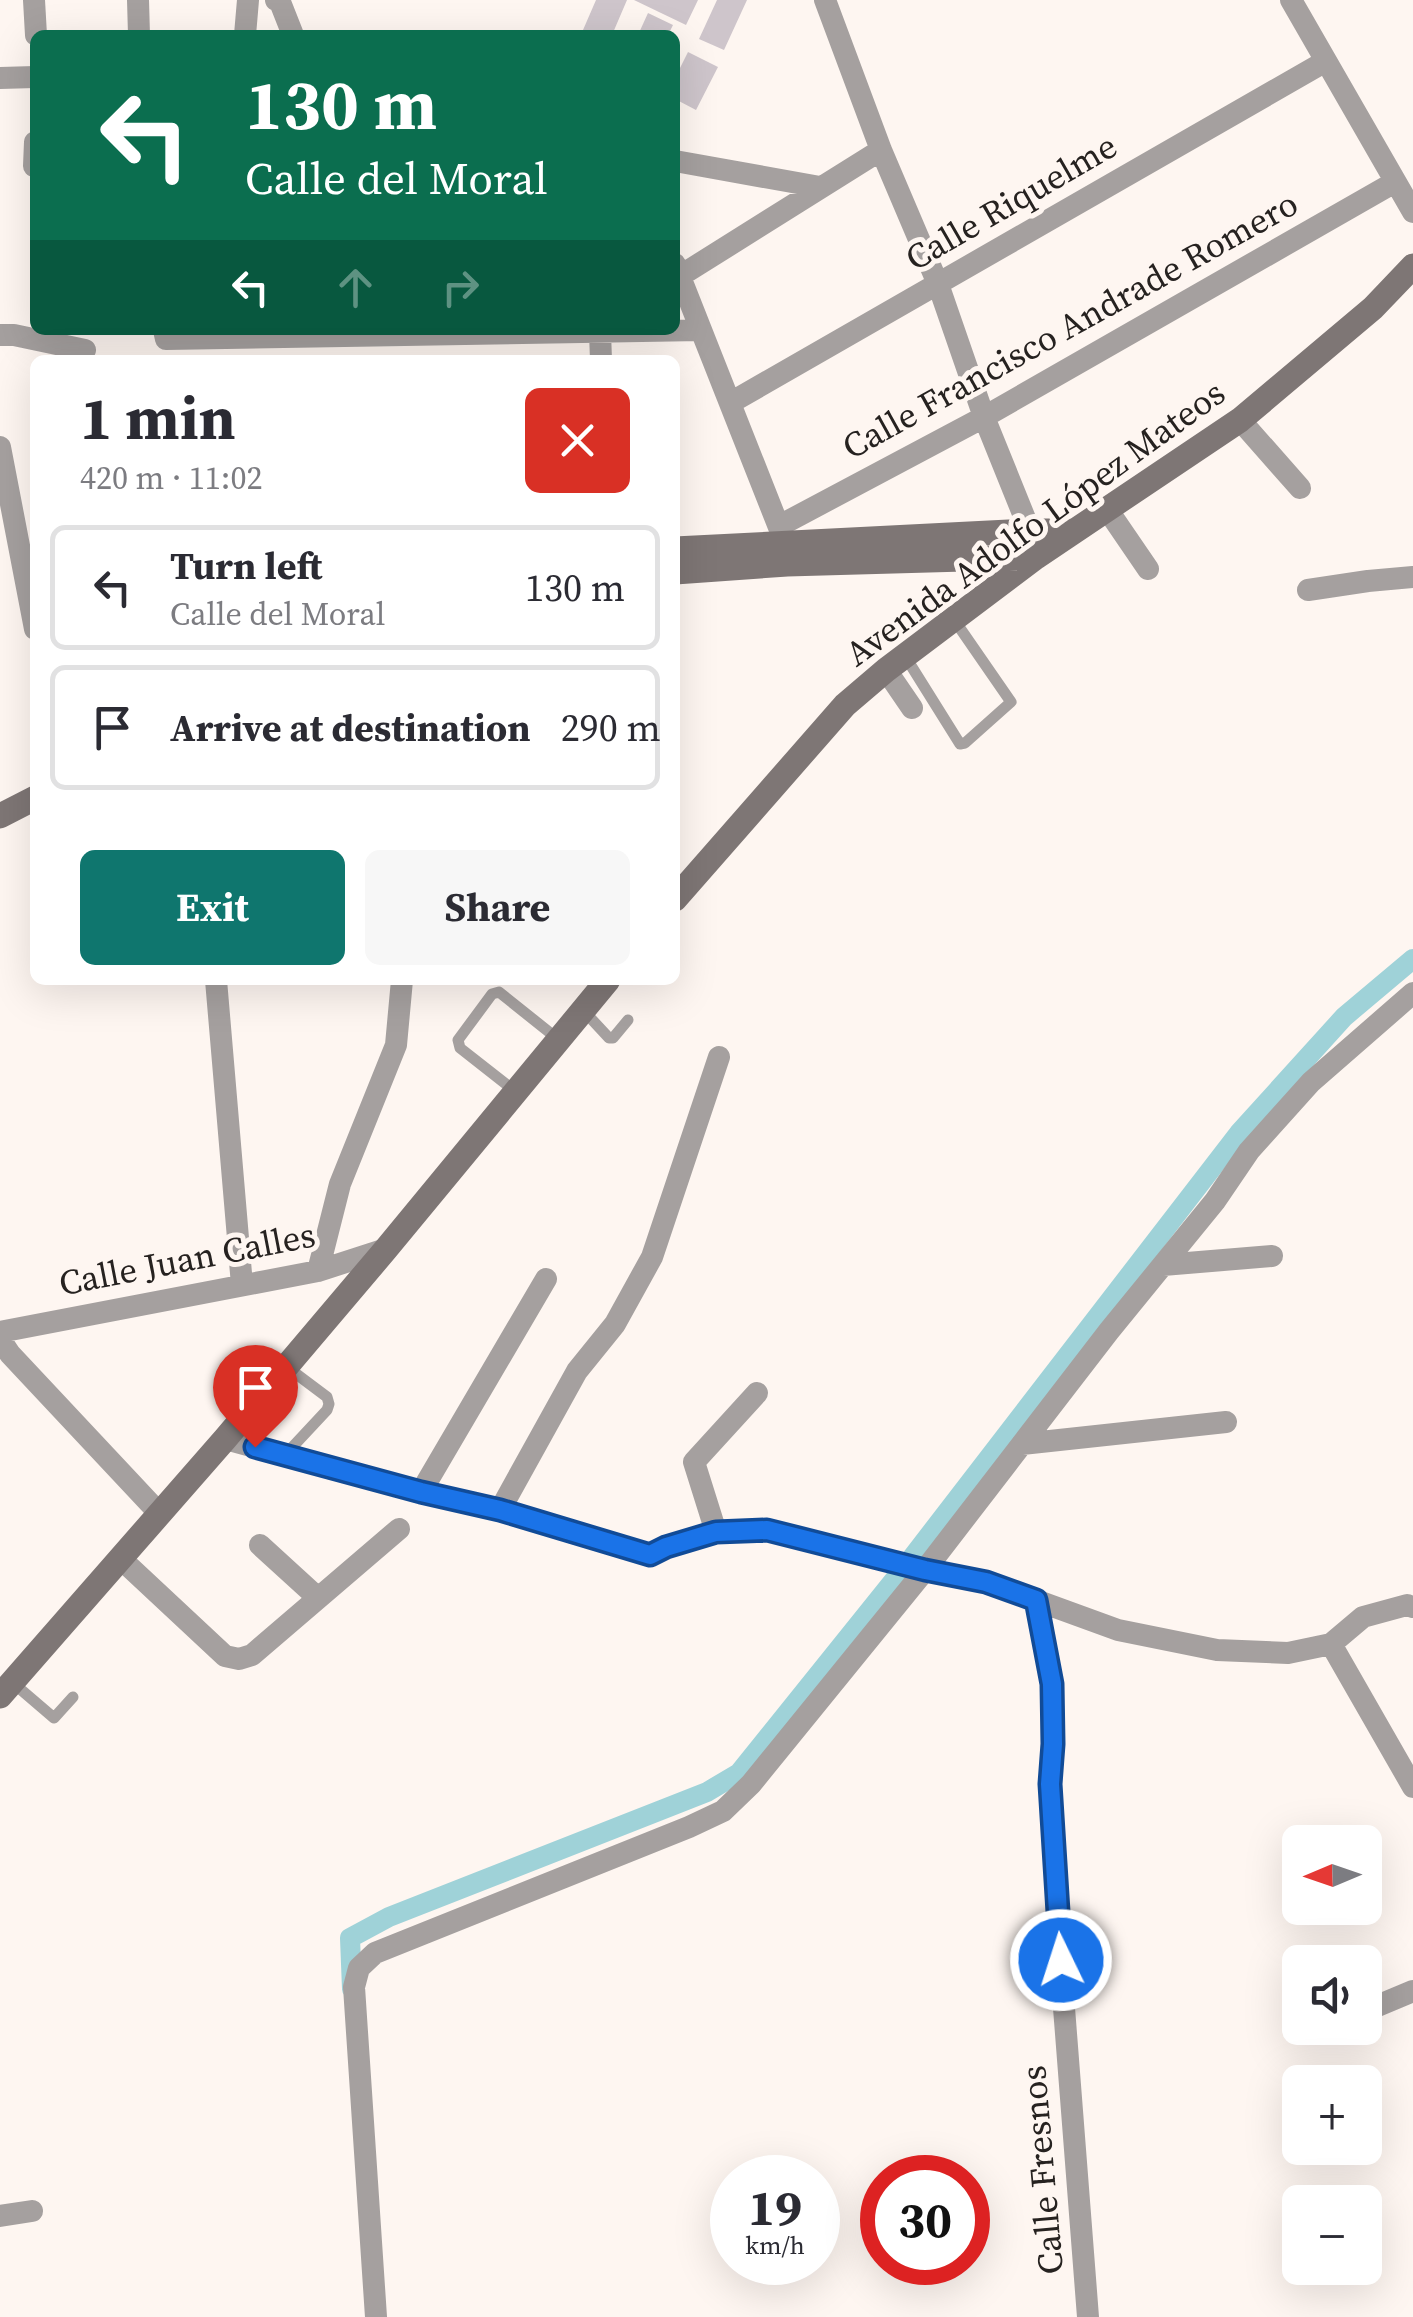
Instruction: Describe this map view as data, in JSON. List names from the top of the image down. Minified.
{"streets":{"main road":["Avenida Adolfo López Mateos"],"street":["Calle Riquelme","Calle Francisco Andrade Romero","Calle Juan Calles","Calle Fresnos"]},"north":"left","page":{"turn":["130 m","Calle del Moral"],"heading":["1 min","420 m · 11:02"],"list":[{"name":"Turn left","note":"Calle del Moral","value":"130 m"},{"name":"Arrive at destination","value":"290 m"}],"buttons":["Exit","Share"],"map_buttons":["+","−"],"speed":"19 km/h","limit":"30"}}
